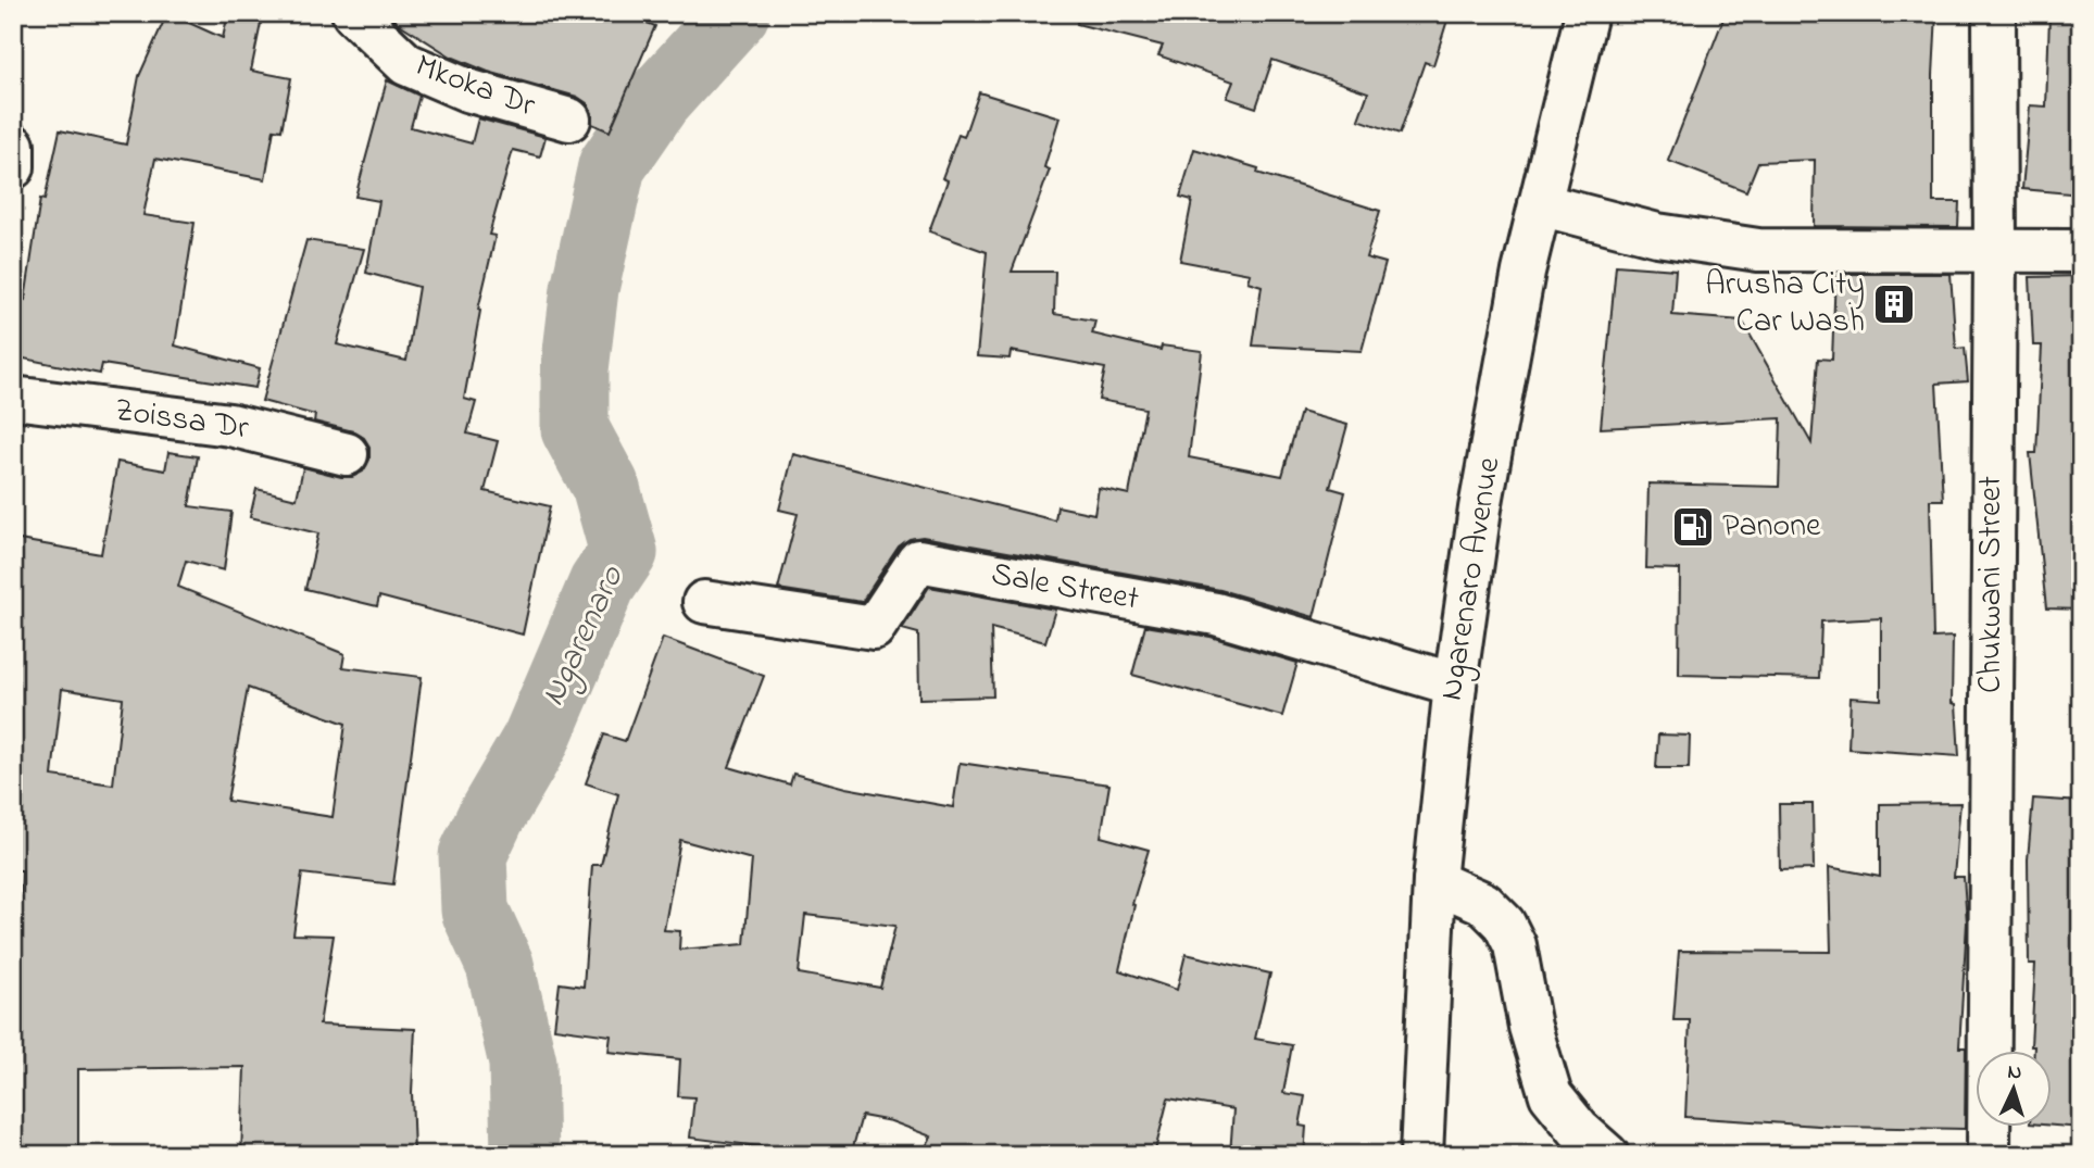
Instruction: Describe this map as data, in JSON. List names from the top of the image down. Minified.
{"streets":{"main road":["Mkoka Dr","Zoissa Dr","Ngarenaro Avenue","Chukwani Street","Sale Street"]},"crossings":[["Ngarenaro Avenue","Sale Street"]],"water":["Ngarenaro"],"places":{"building":["Arusha City Car Wash"],"fuel station":["Panone"]},"north":"top"}
